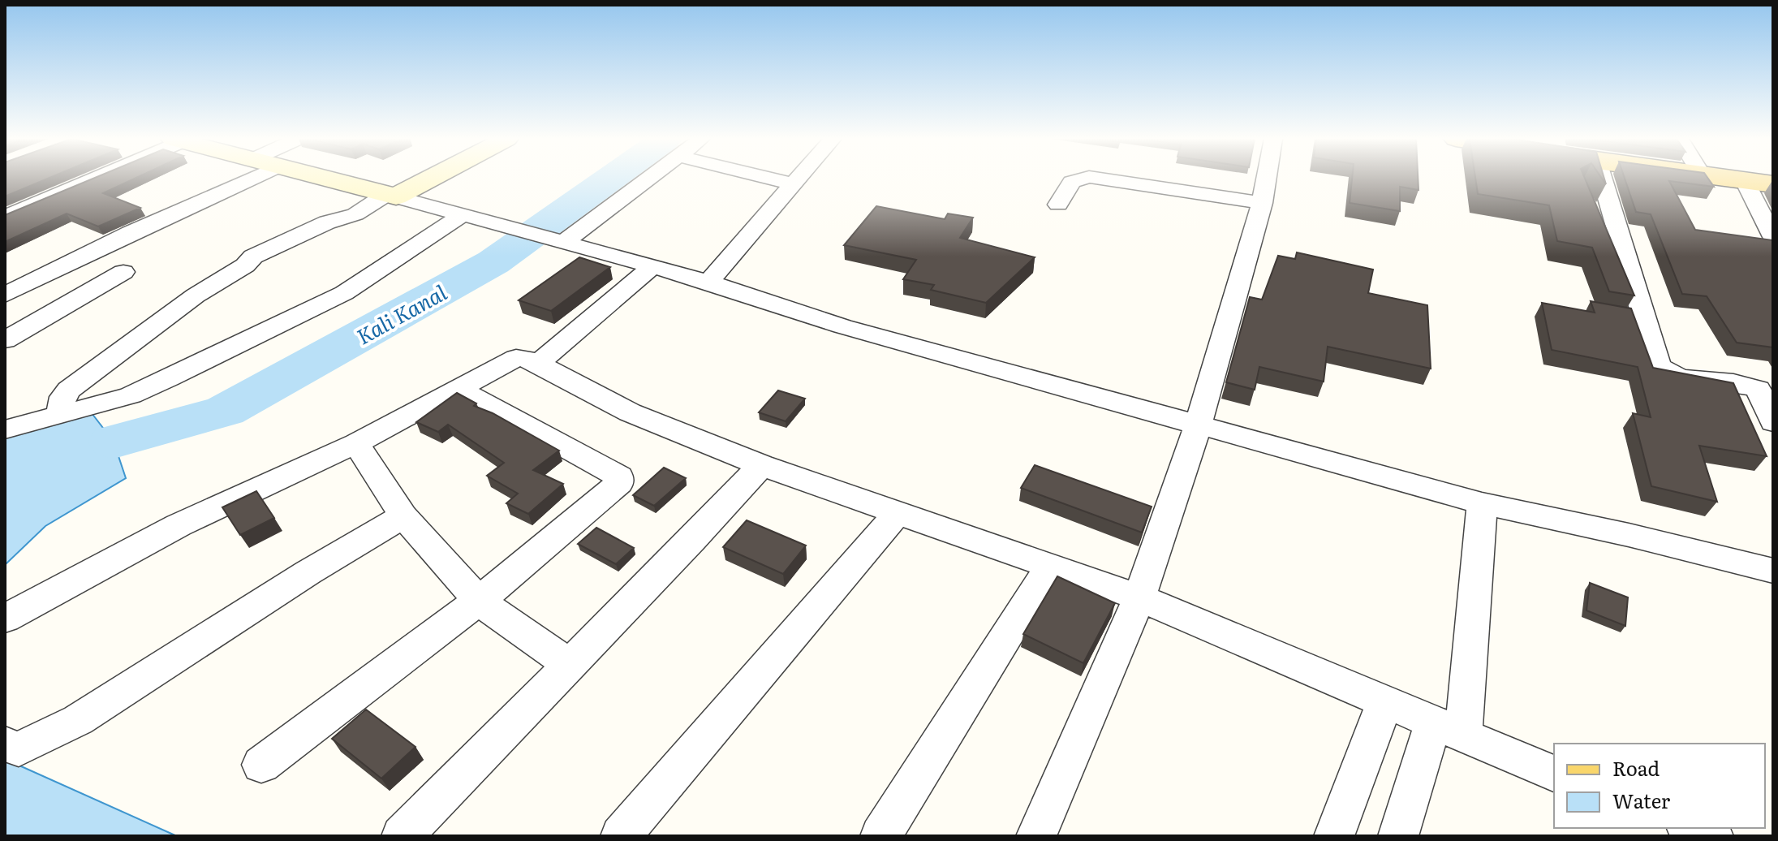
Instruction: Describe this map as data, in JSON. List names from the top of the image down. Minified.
{"water":["Kali Kanal"],"legend":["Road","Water"]}
